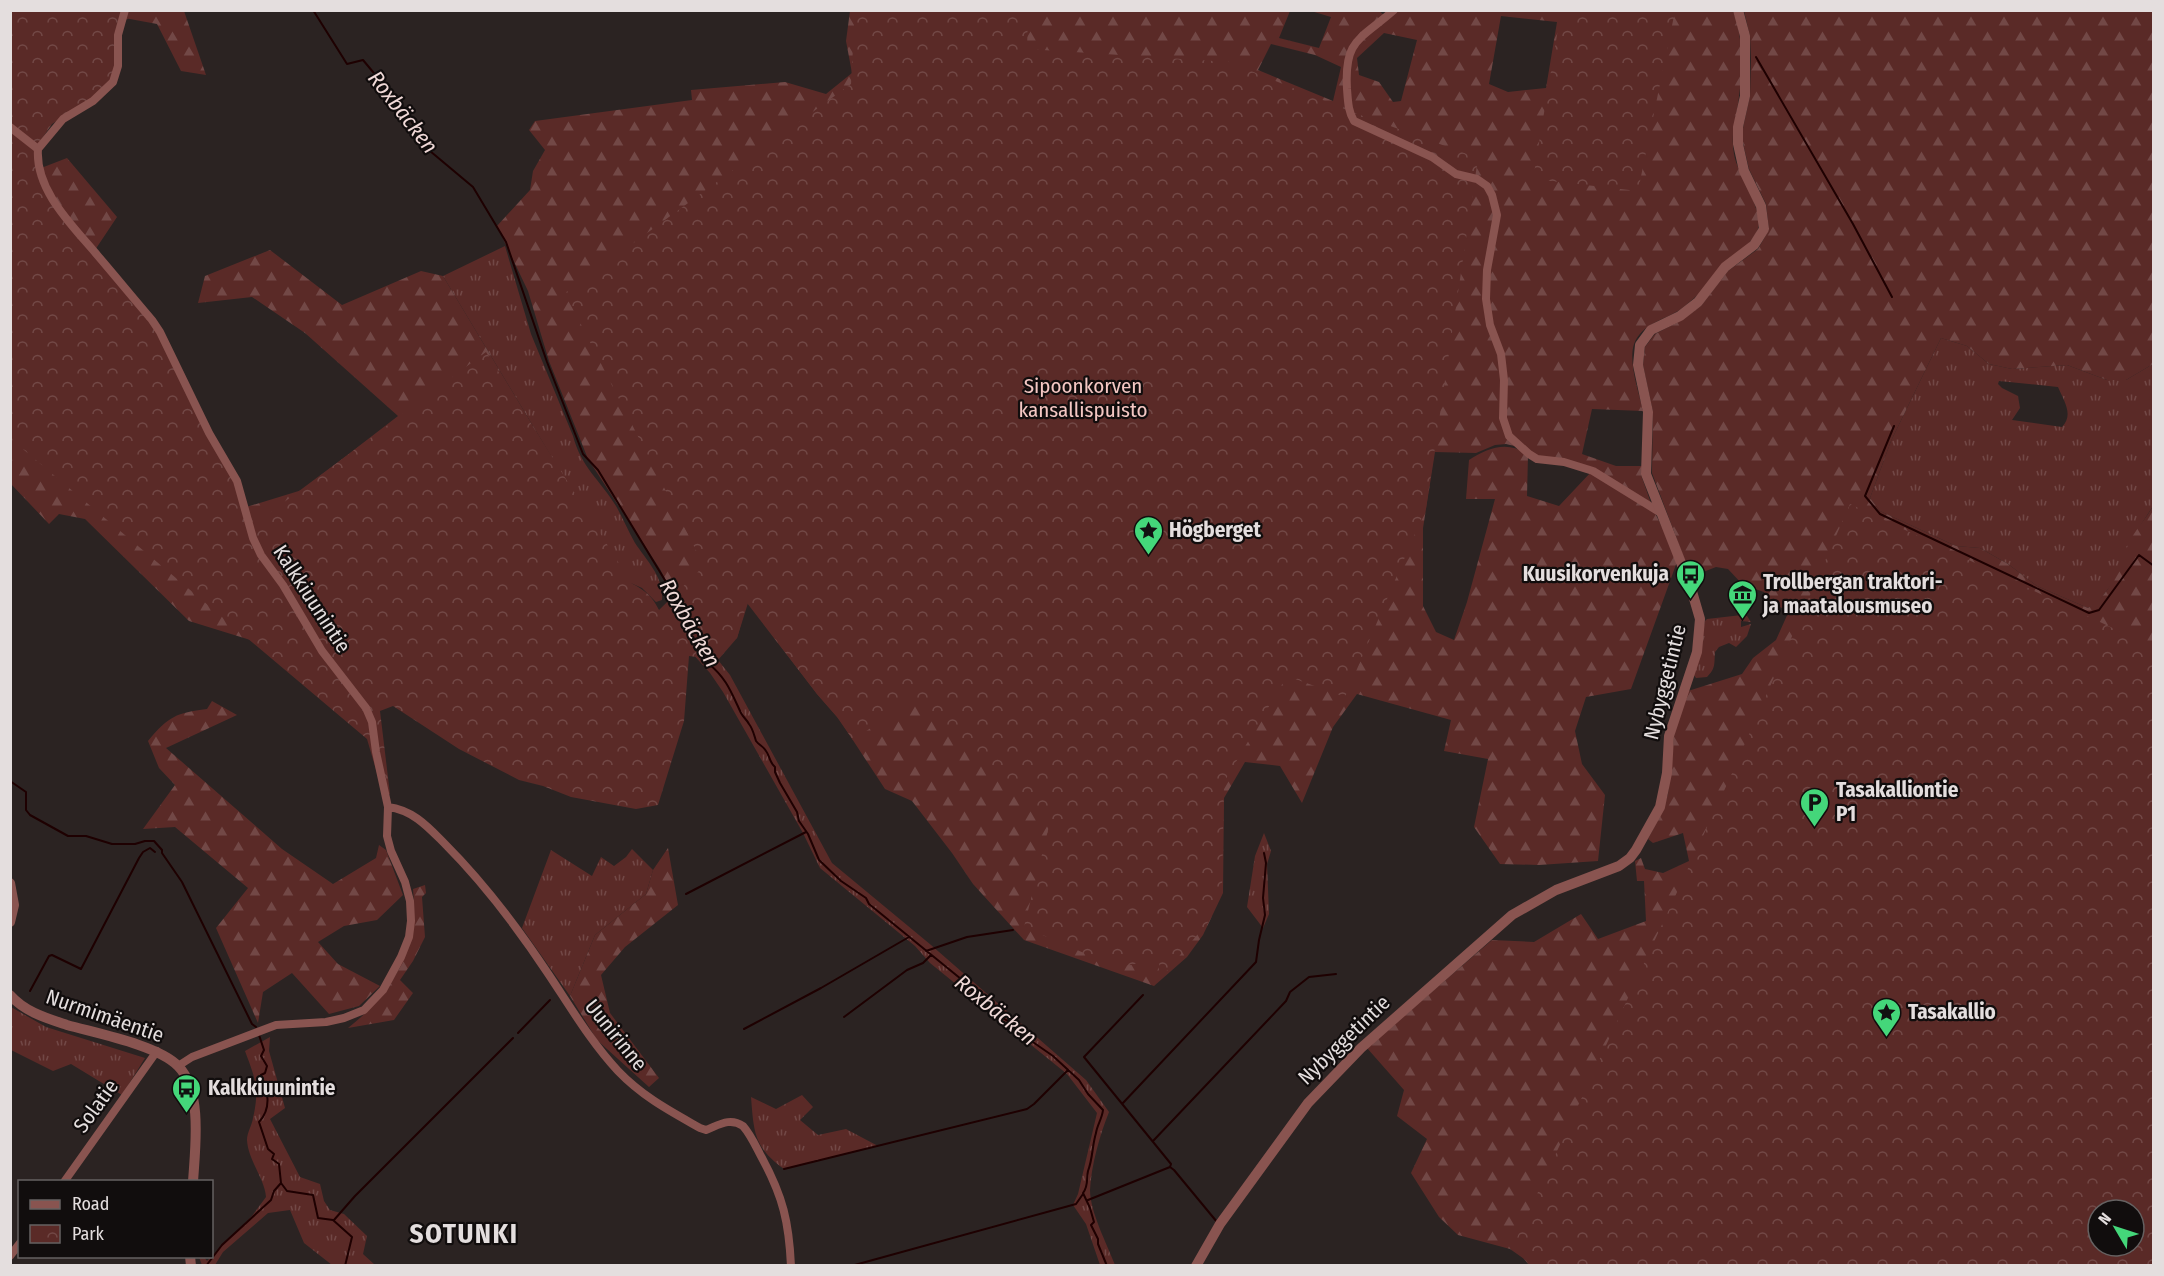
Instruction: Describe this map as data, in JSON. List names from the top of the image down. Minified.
{"streets":{"street":["Kalkkiuunintie","Nybyggetintie","Nurmimäentie","Uunirinne","Solatie"]},"crossings":[["Kalkkiuunintie","Nurmimäentie"],["Kalkkiuunintie","Uunirinne"],["Nurmimäentie","Solatie"]],"districts":["SOTUNKI"],"water":["Roxbäcken"],"parks":["Sipoonkorven kansallispuisto"],"places":{"place":["Högberget","Tasakallio"],"bus stop":["Kuusikorvenkuja","Kalkkiuunintie"],"museum":["Trollbergan traktori- ja maatalousmuseo"],"parking":["Tasakalliontie P1"]},"legend":["Road","Park"],"north":"top left"}
